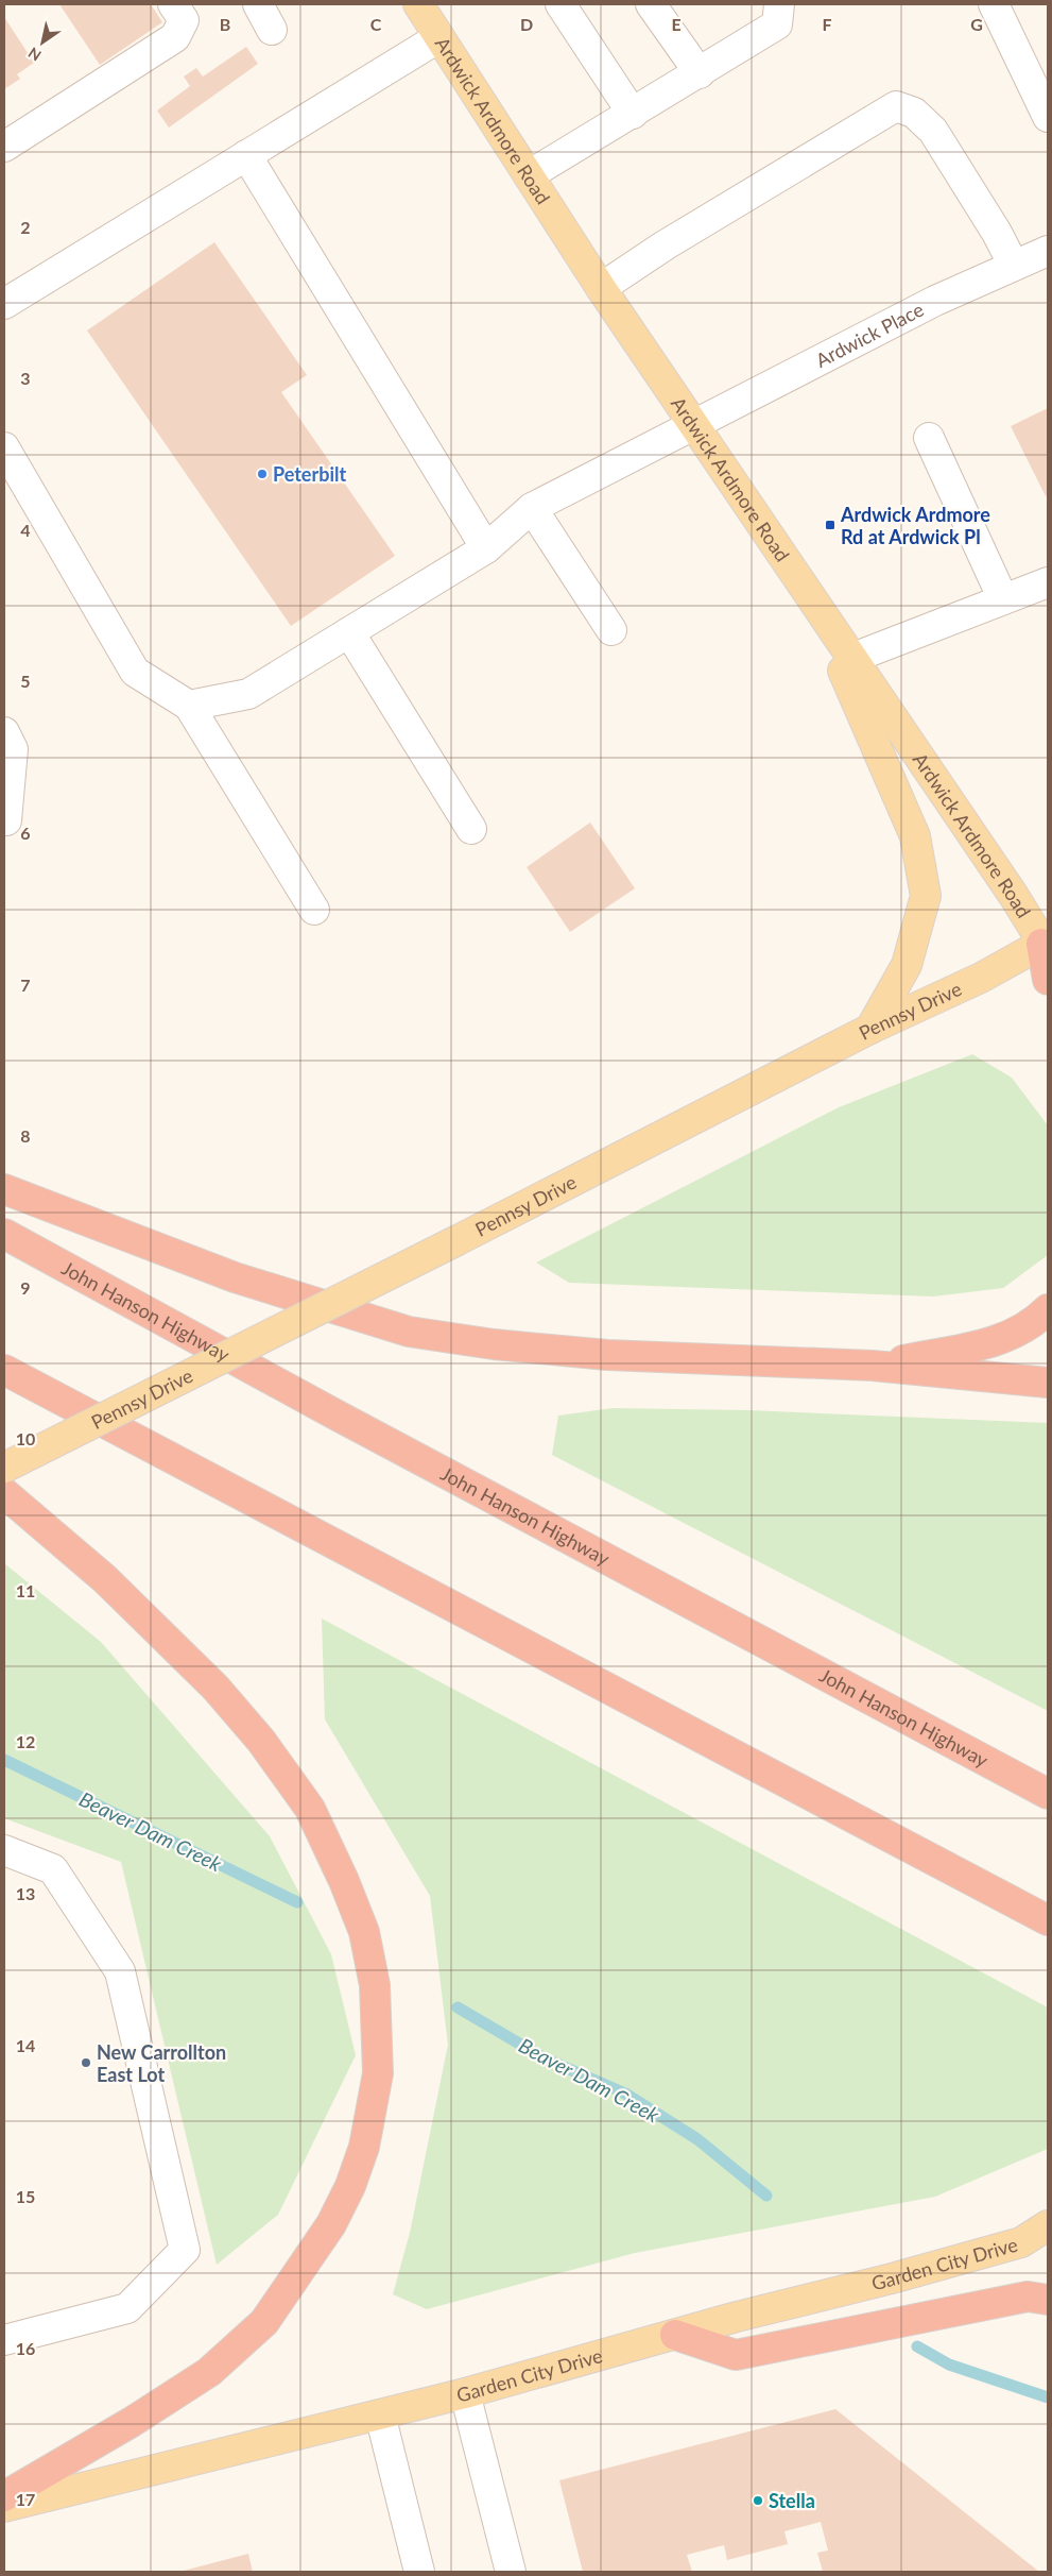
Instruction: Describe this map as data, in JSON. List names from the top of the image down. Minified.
{"streets":{"highway":["John Hanson Highway"],"main road":["Ardwick Ardmore Road","Pennsy Drive","Garden City Drive"],"street":["Ardwick Place"]},"crossings":[["Ardwick Ardmore Road","Ardwick Place"],["Ardwick Ardmore Road","Pennsy Drive"]],"water":["Beaver Dam Creek"],"places":{"other":["Peterbilt","New Carrollton East Lot","Stella"],"transit":["Ardwick Ardmore Rd at Ardwick Pl"]},"north":"bottom left","grid":{"columns":["B","C","D","E","F","G"],"rows":["2","3","4","5","6","7","8","9","10","11","12","13","14","15","16","17"]}}
